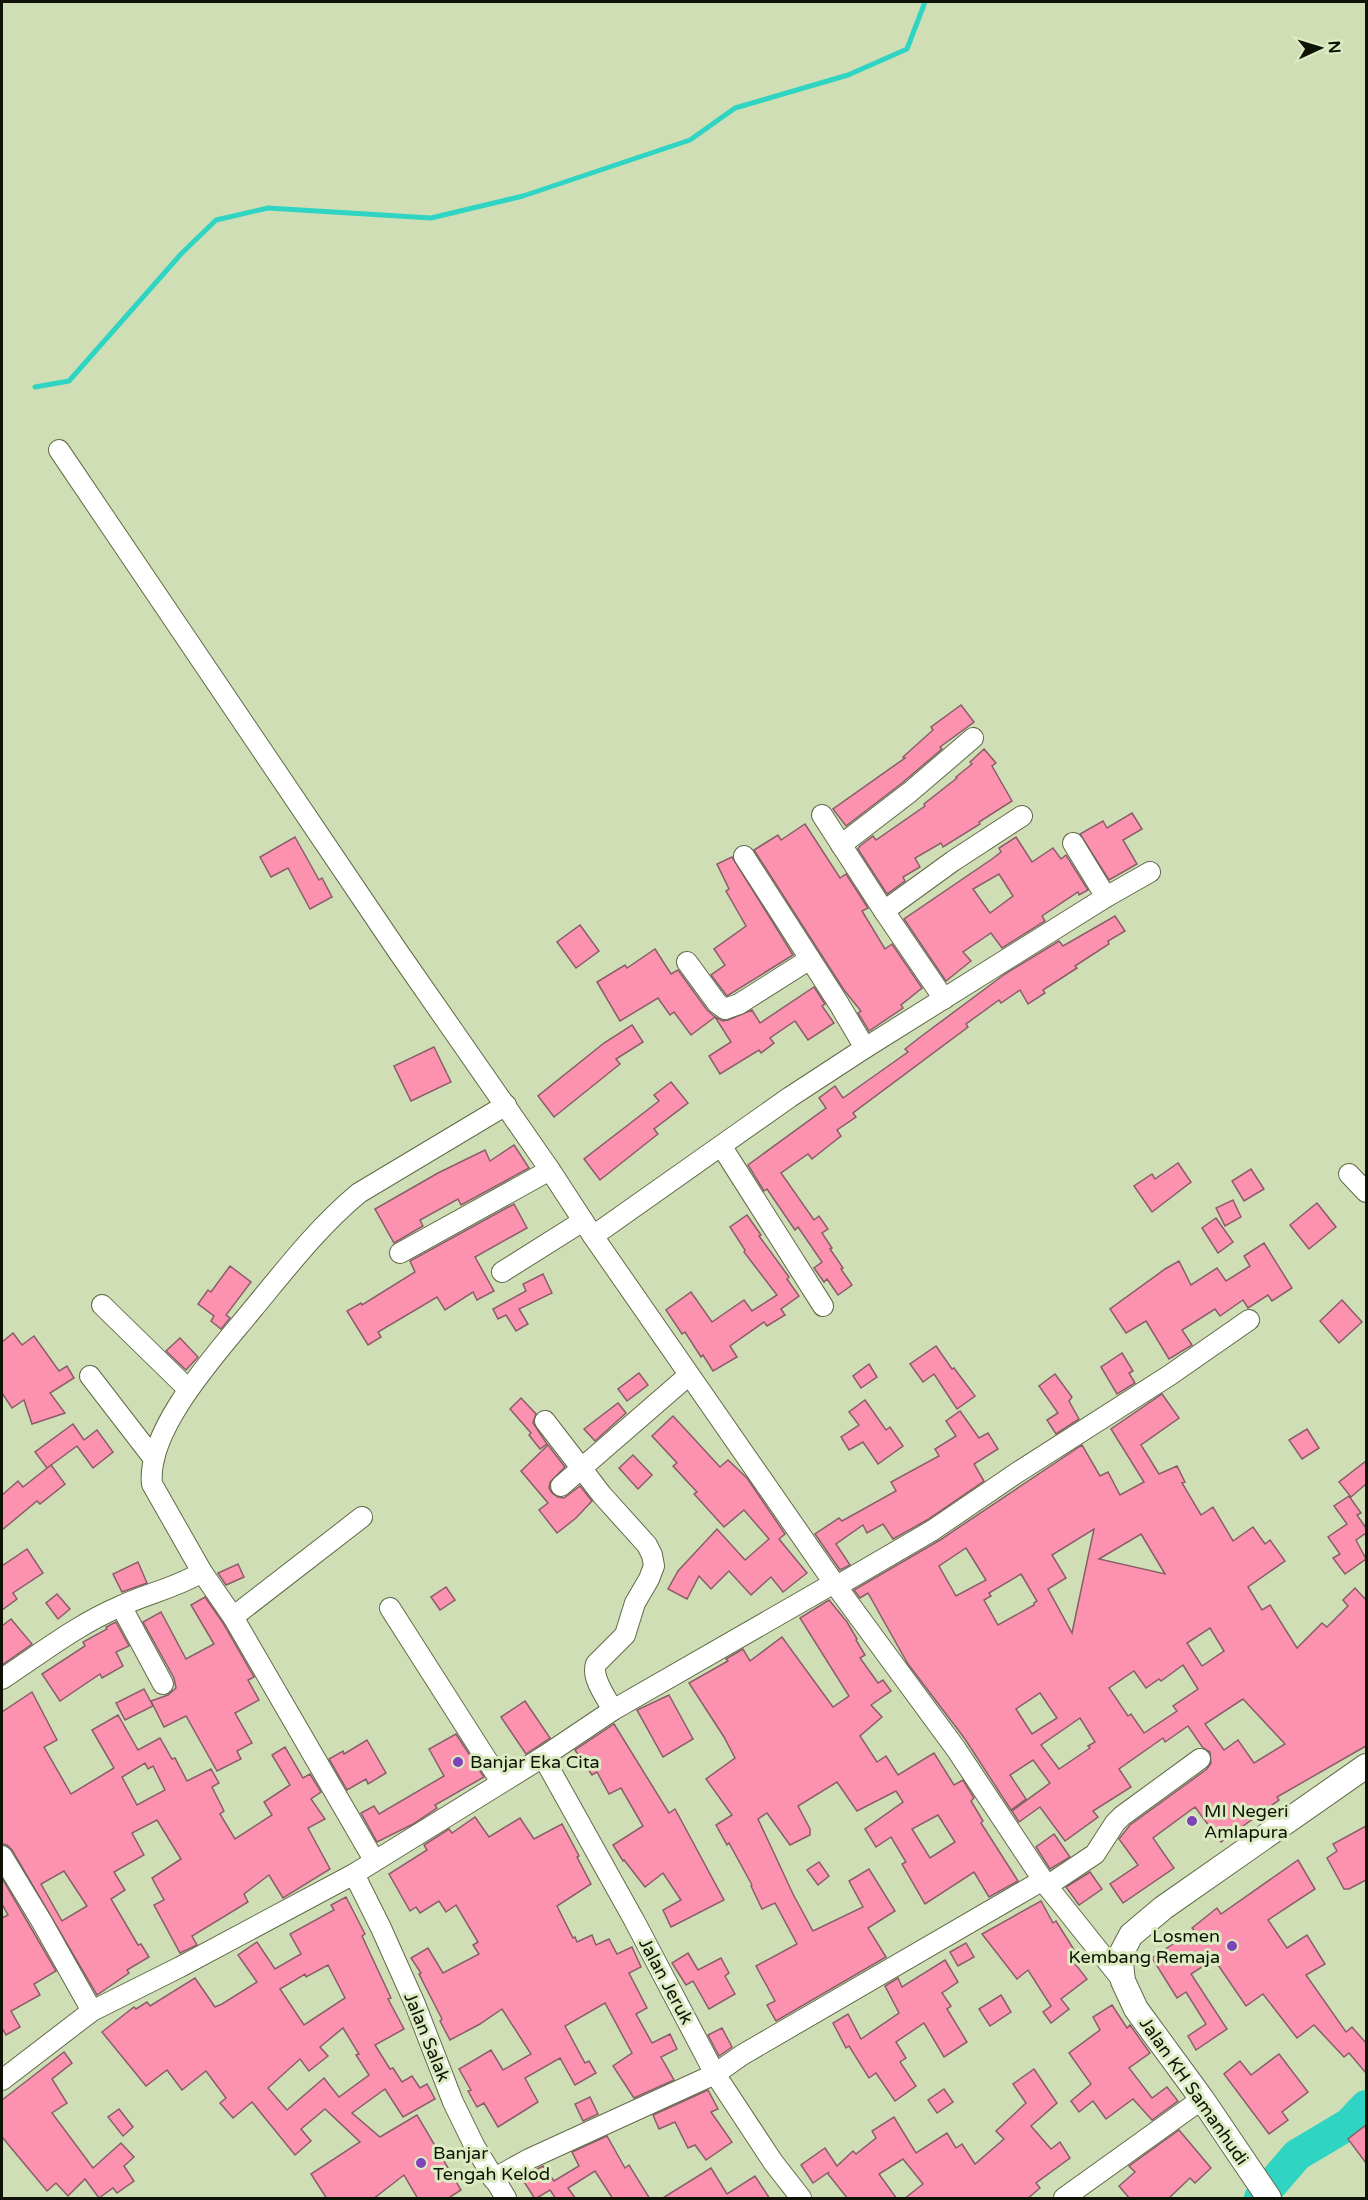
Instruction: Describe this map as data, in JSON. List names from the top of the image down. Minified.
{"streets":{"main road":["Jalan KH Samanhudi"],"street":["Jalan Jeruk","Jalan Salak"]},"places":["Banjar Eka Cita","MI Negeri Amlapura","Losmen Kembang Remaja","Banjar Tengah Kelod"],"north":"right"}
